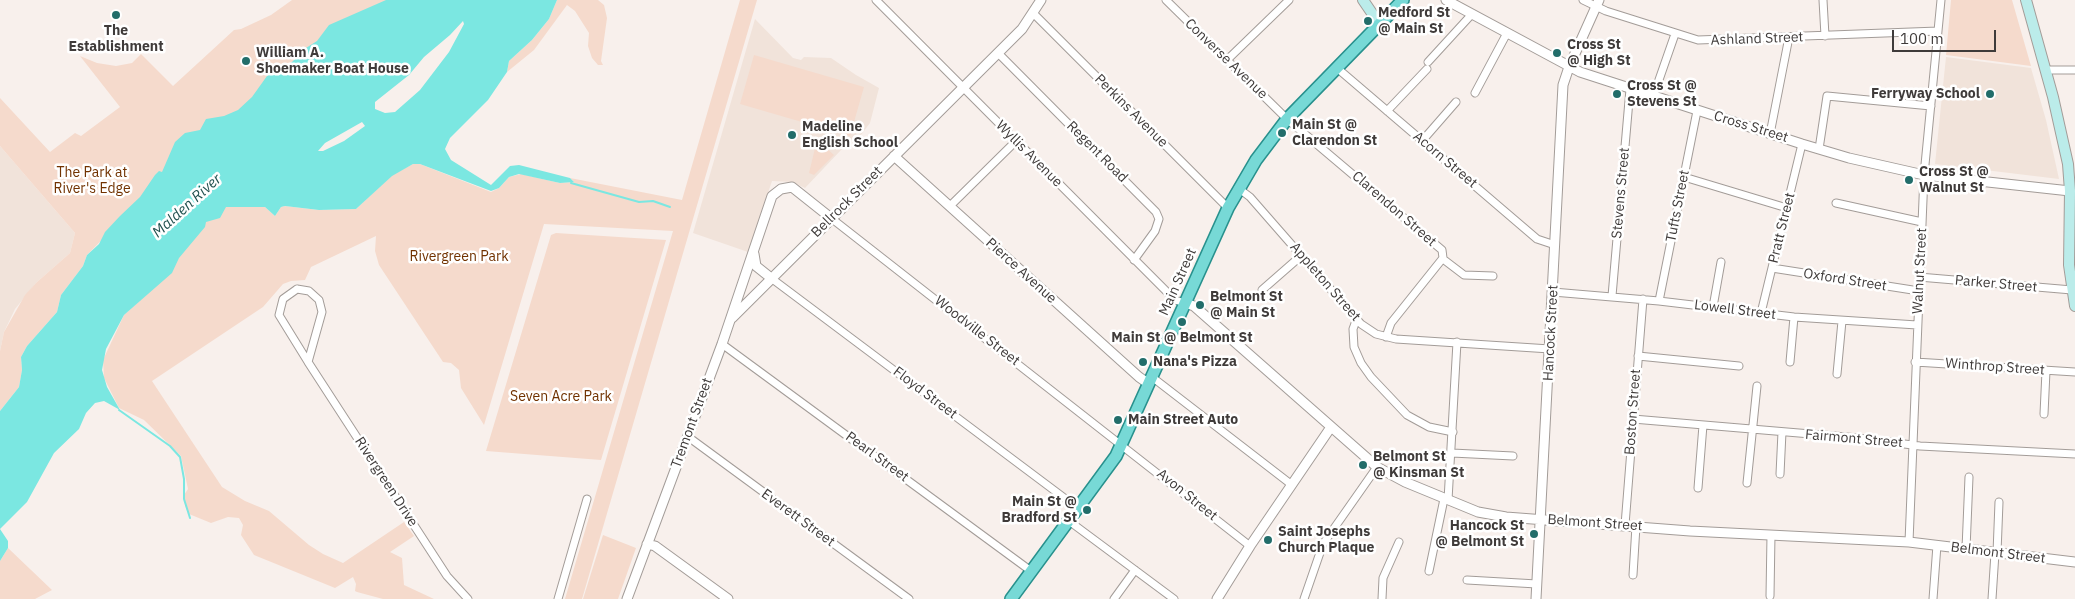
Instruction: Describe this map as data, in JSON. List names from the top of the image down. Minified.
{"streets":{"main road":["Main Street"],"street":["Ashland Street","Converse Avenue","Perkins Avenue","Cross Street","Regent Road","Wyllis Avenue","Acorn Street","Stevens Street","Bellrock Street","Tufts Street","Clarendon Street","Pratt Street","Pierce Avenue","Walnut Street","Oxford Street","Appleton Street","Parker Street","Lowell Street","Woodville Street","Hancock Street","Winthrop Street","Floyd Street","Boston Street","Tremont Street","Fairmont Street","Pearl Street","Rivergreen Drive","Avon Street","Everett Street","Belmont Street"]},"crossings":[["Ashland Street","Walnut Street"],["Ashland Street","Hancock Street"],["Converse Avenue","Clarendon Street"],["Converse Avenue","Main Street"],["Perkins Avenue","Bellrock Street"],["Perkins Avenue","Main Street"],["Cross Street","Stevens Street"],["Cross Street","Tufts Street"],["Cross Street","Pratt Street"],["Cross Street","Walnut Street"],["Cross Street","Hancock Street"],["Regent Road","Wyllis Avenue"],["Regent Road","Bellrock Street"],["Wyllis Avenue","Bellrock Street"],["Wyllis Avenue","Main Street"],["Wyllis Avenue","Belmont Street"],["Acorn Street","Main Street"],["Acorn Street","Hancock Street"],["Stevens Street","Lowell Street"],["Bellrock Street","Pierce Avenue"],["Bellrock Street","Woodville Street"],["Bellrock Street","Floyd Street"],["Bellrock Street","Tremont Street"],["Tufts Street","Lowell Street"],["Clarendon Street","Main Street"],["Clarendon Street","Appleton Street"],["Pratt Street","Oxford Street"],["Pratt Street","Lowell Street"],["Pierce Avenue","Main Street"],["Walnut Street","Oxford Street"],["Walnut Street","Parker Street"],["Walnut Street","Lowell Street"],["Walnut Street","Winthrop Street"],["Walnut Street","Fairmont Street"],["Walnut Street","Belmont Street"],["Main Street","Appleton Street"],["Main Street","Woodville Street"],["Main Street","Floyd Street"],["Main Street","Pearl Street"],["Main Street","Avon Street"],["Main Street","Belmont Street"],["Appleton Street","Hancock Street"],["Lowell Street","Hancock Street"],["Lowell Street","Boston Street"],["Woodville Street","Tremont Street"],["Woodville Street","Avon Street"],["Hancock Street","Belmont Street"],["Boston Street","Fairmont Street"],["Boston Street","Belmont Street"],["Tremont Street","Pearl Street"],["Tremont Street","Everett Street"]],"water":["Malden River"],"parks":["The Park at River's Edge","Rivergreen Park","Seven Acre Park"],"places":["The Establishment","Medford St @ Main St","Cross St @ High St","William A. Shoemaker Boat House","Cross St @ Stevens St","Ferryway School","Main St @ Clarendon St","Madeline English School","Cross St @ Walnut St","Belmont St @ Main St","Main St @ Belmont St","Nana's Pizza","Main Street Auto","Belmont St @ Kinsman St","Main St @ Bradford St","Hancock St @ Belmont St","Saint Josephs Church Plaque"],"scale_bar":"100 m"}
